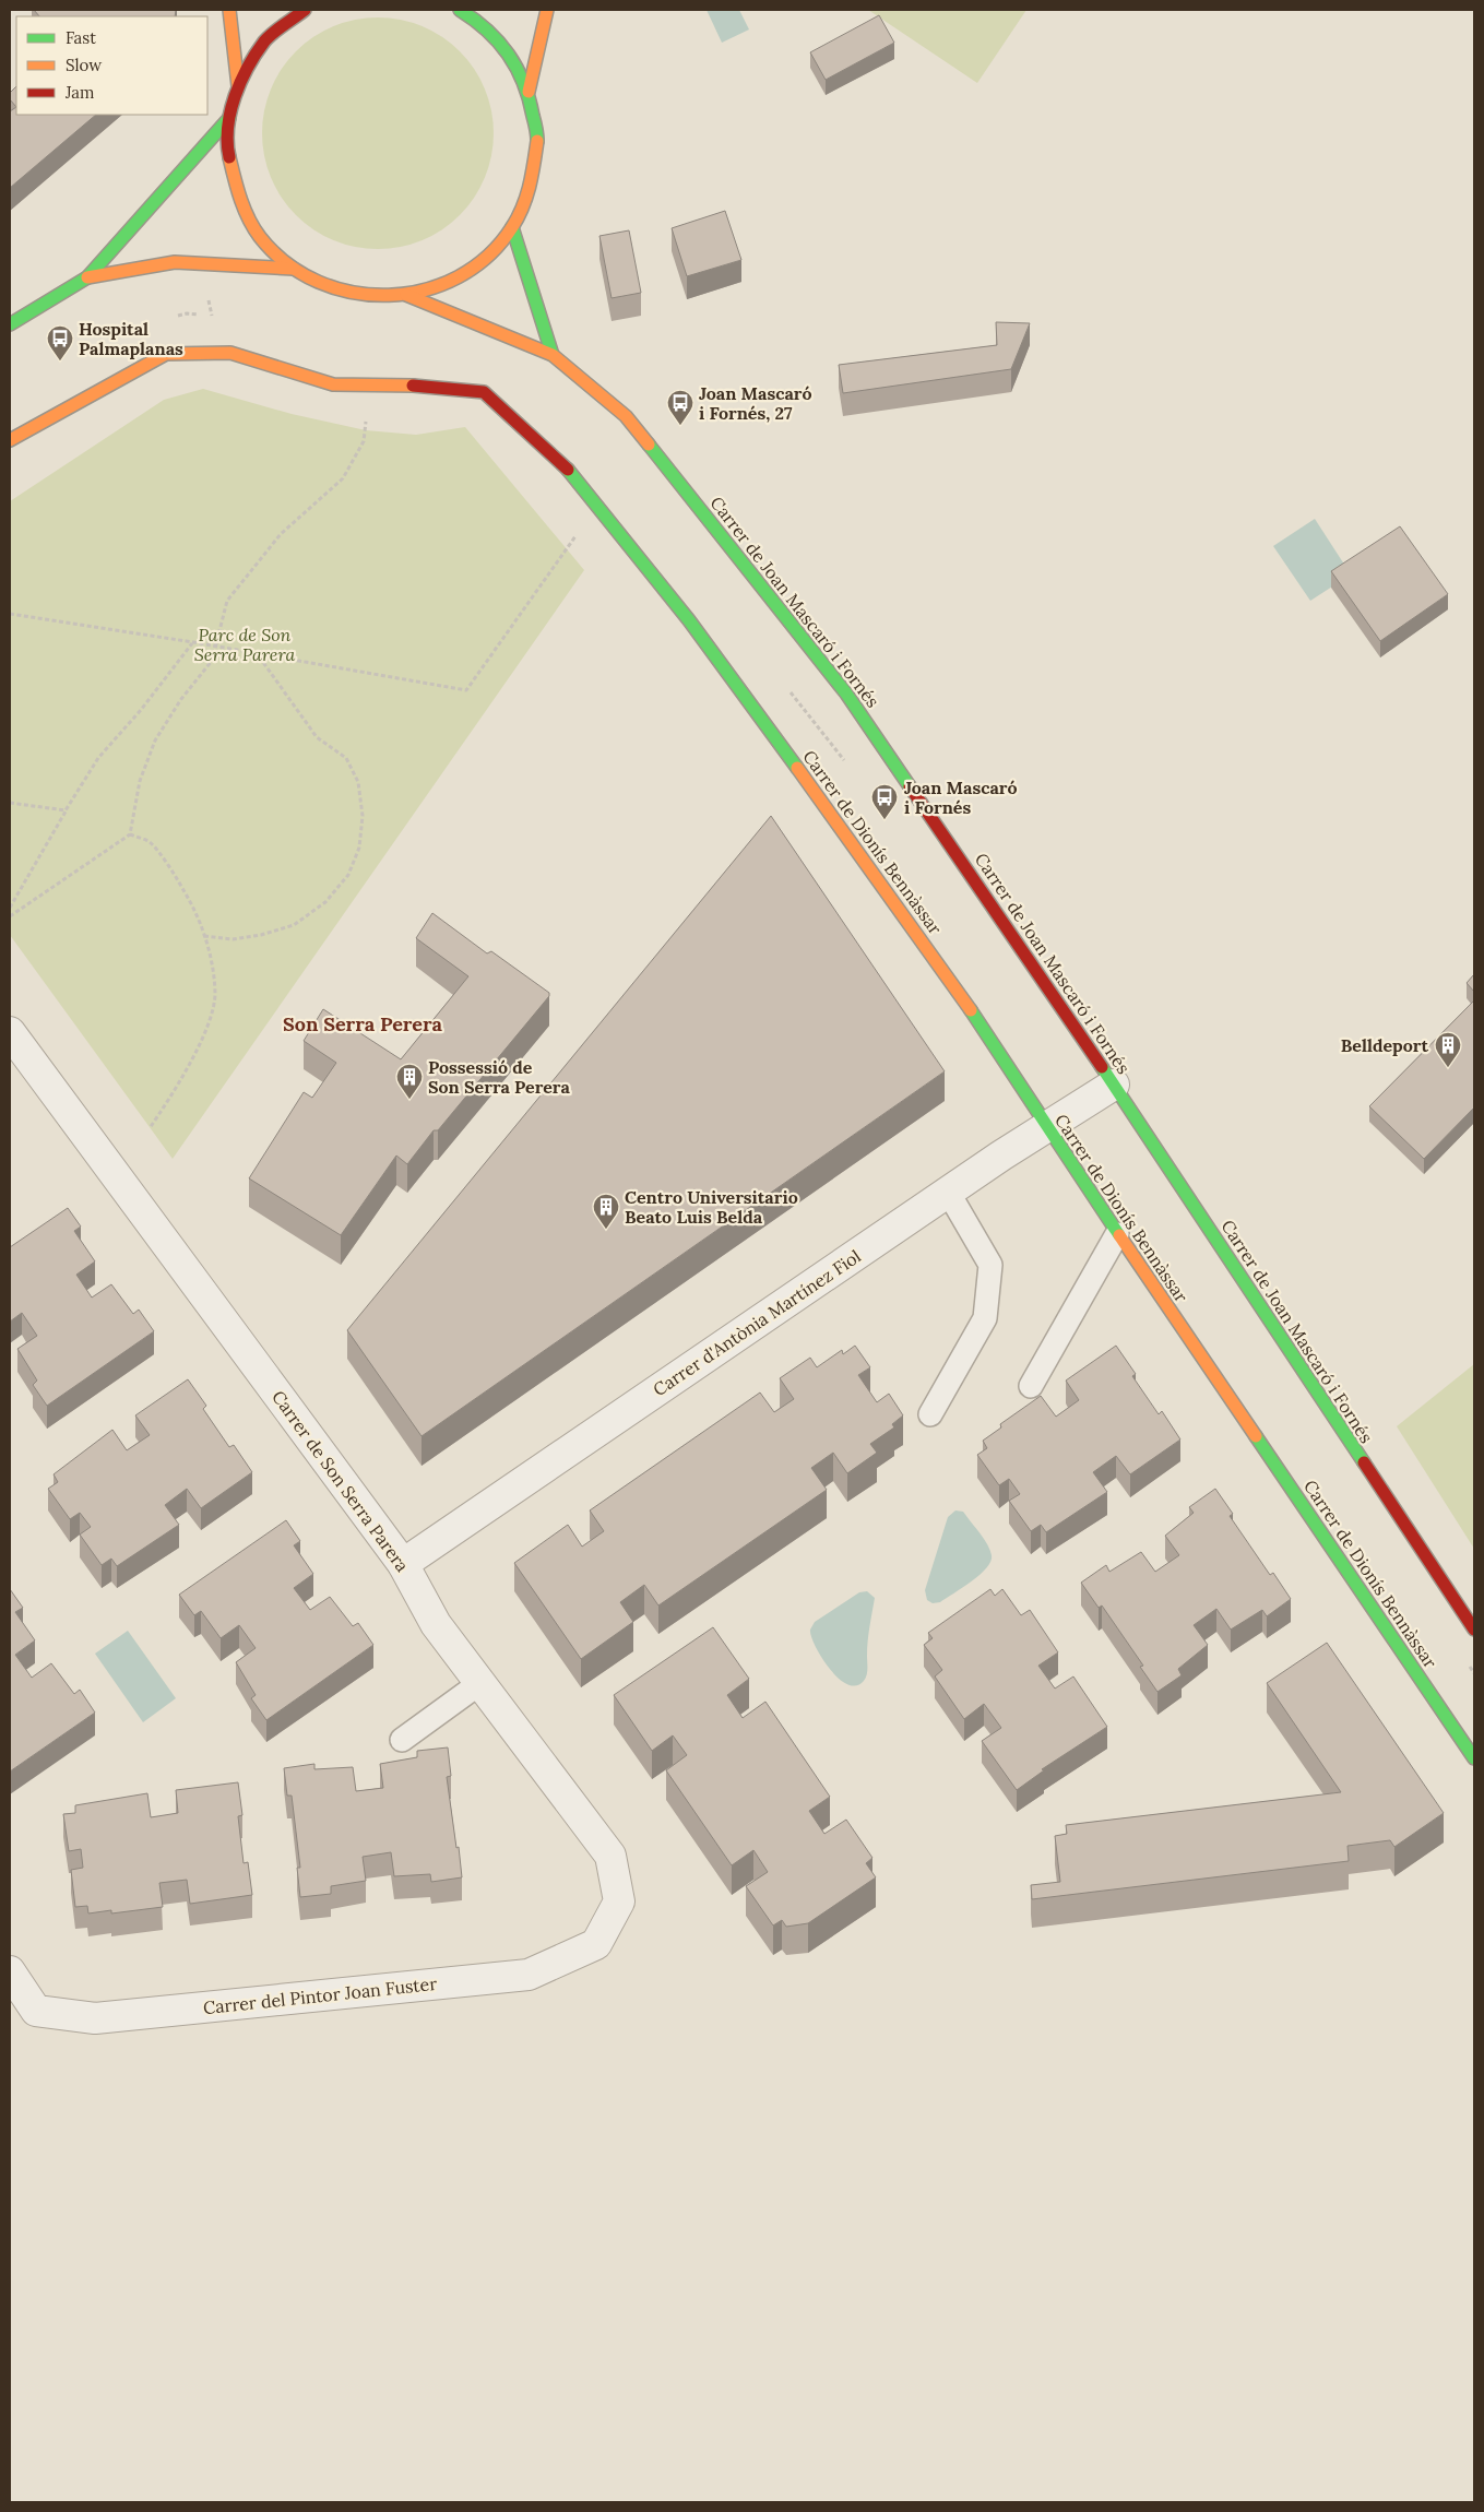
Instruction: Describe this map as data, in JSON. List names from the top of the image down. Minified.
{"streets":{"street":["Carrer de Joan Mascaró i Fornés","Carrer de Dionís Bennàssar","Carrer d'Antònia Martínez Fiol","Carrer de Son Serra Parera","Carrer del Pintor Joan Fuster"]},"crossings":[["Carrer de Joan Mascaró i Fornés","Carrer d'Antònia Martínez Fiol"],["Carrer de Dionís Bennàssar","Carrer d'Antònia Martínez Fiol"],["Carrer d'Antònia Martínez Fiol","Carrer de Son Serra Parera"],["Carrer de Son Serra Parera","Carrer del Pintor Joan Fuster"]],"districts":["Son Serra Perera"],"parks":["Parc de Son Serra Parera"],"places":{"bus stop":["Hospital Palmaplanas","Joan Mascaró i Fornés, 27","Joan Mascaró i Fornés"],"building":["Belldeport","Possessió de Son Serra Perera","Centro Universitario Beato Luis Belda"]},"legend":["Fast","Slow","Jam"]}
